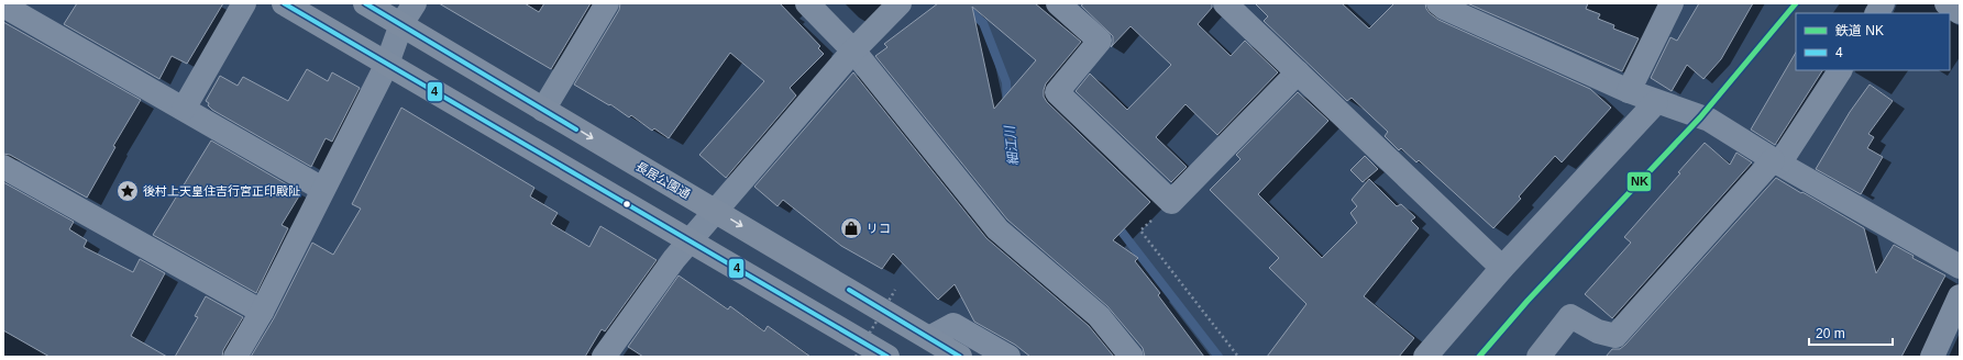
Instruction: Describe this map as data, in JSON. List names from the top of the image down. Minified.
{"streets":{"highway":["長居公園通"]},"water":["細江川"],"places":{"place":["後村上天皇住吉行宮正印殿阯"],"shop":["リコ"]},"lines":["rail line NK","transit line 4"],"legend":["鉄道 NK","4"],"scale_bar":"20 m"}
